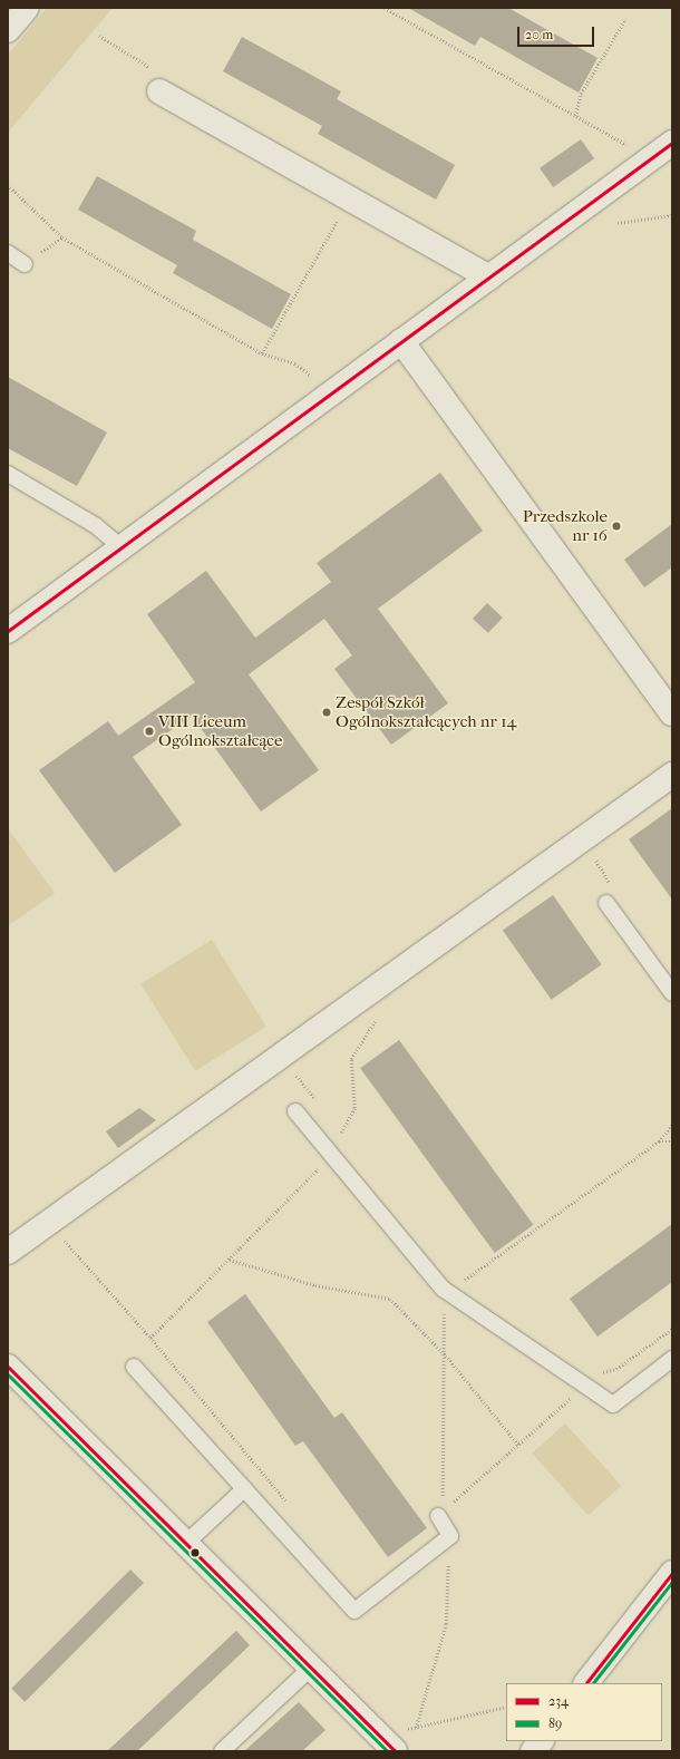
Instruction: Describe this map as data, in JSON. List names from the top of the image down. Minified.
{"places":["Przedszkole nr 16","Zespół Szkół Ogólnokształcących nr 14","VIII Liceum Ogólnokształcące"],"lines":["transit line 234","transit line 89"],"legend":["234","89"],"scale_bar":"20 m"}
